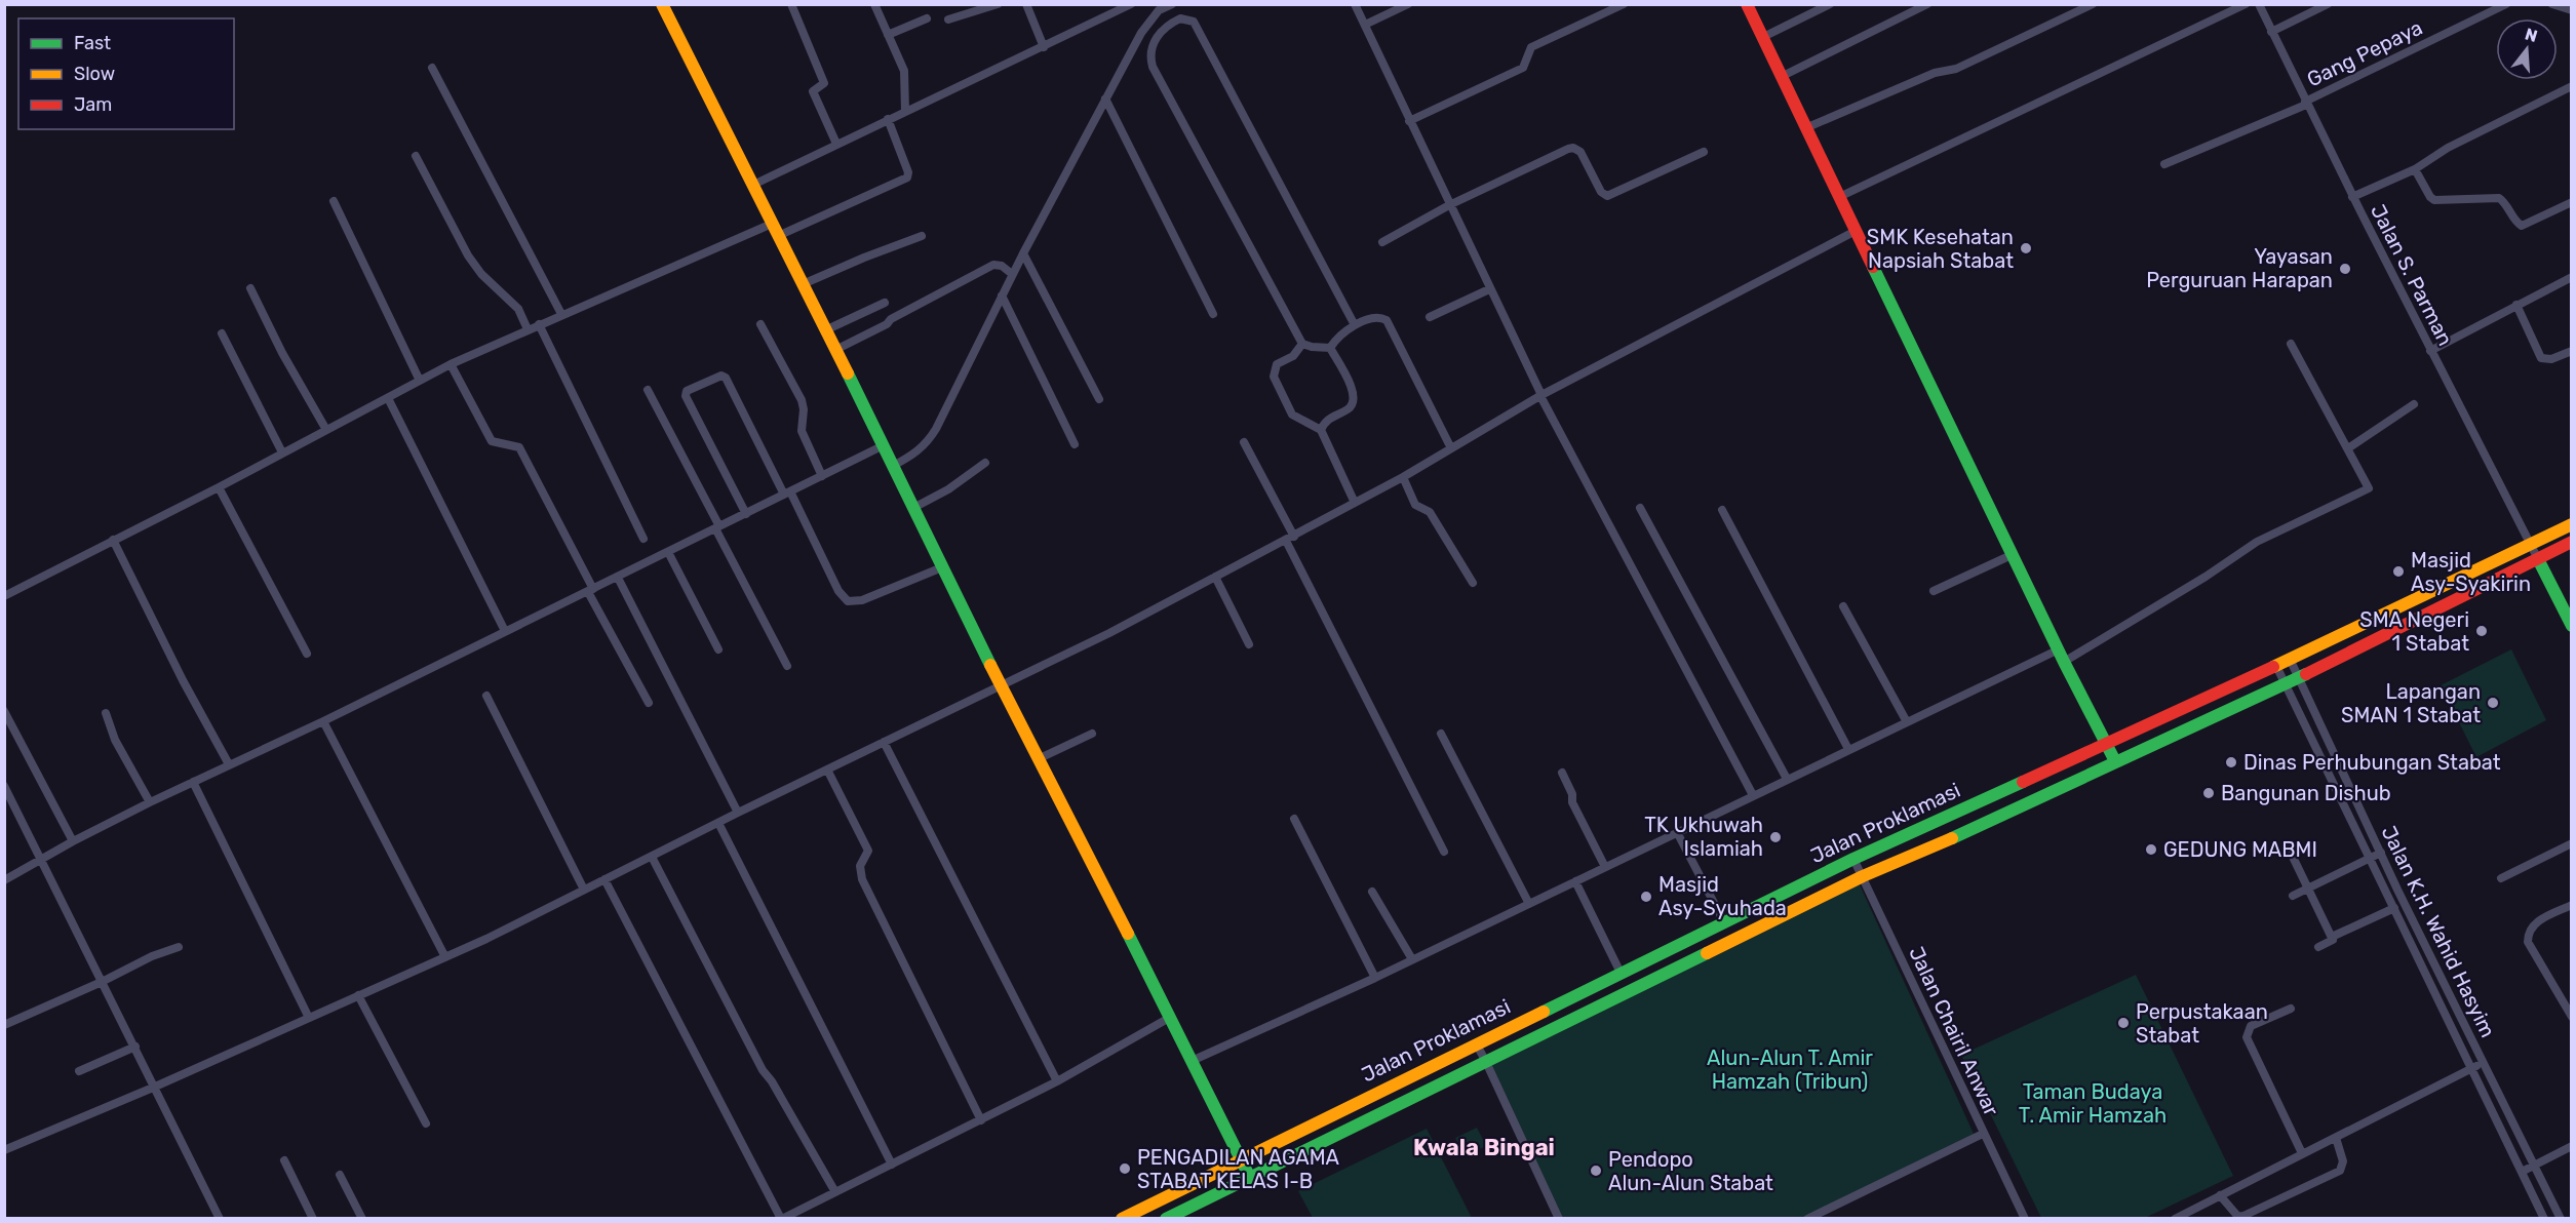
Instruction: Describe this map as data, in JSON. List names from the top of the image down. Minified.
{"streets":{"street":["Gang Pepaya","Jalan S. Parman","Jalan Proklamasi","Jalan K.H. Wahid Hasyim","Jalan Chairil Anwar"]},"crossings":[["Gang Pepaya","Jalan S. Parman"],["Jalan S. Parman","Jalan Proklamasi"],["Jalan Proklamasi","Jalan K.H. Wahid Hasyim"],["Jalan Proklamasi","Jalan Chairil Anwar"]],"districts":["Kwala Bingai"],"parks":["Alun-Alun T. Amir Hamzah (Tribun)","Taman Budaya T. Amir Hamzah"],"places":["SMK Kesehatan Napsiah Stabat","Yayasan Perguruan Harapan","Masjid Asy-Syakirin","SMA Negeri 1 Stabat","Lapangan SMAN 1 Stabat","Dinas Perhubungan Stabat","Bangunan Dishub","TK Ukhuwah Islamiah","GEDUNG MABMI","Masjid Asy-Syuhada","Perpustakaan Stabat","PENGADILAN AGAMA STABAT KELAS I-B","Pendopo Alun-Alun Stabat"],"legend":["Fast","Slow","Jam"],"north":"top"}
